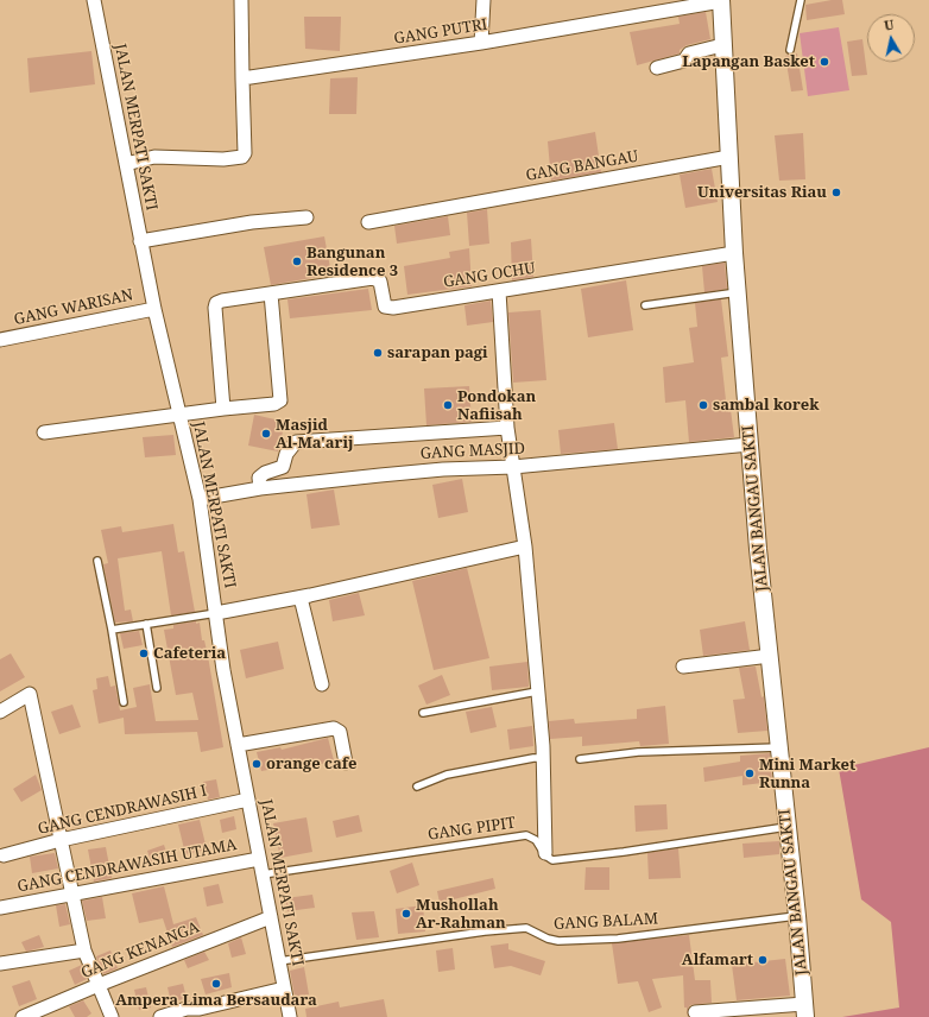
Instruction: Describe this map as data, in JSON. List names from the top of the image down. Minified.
{"streets":{"street":["GANG PUTRI","JALAN MERPATI SAKTI","GANG BANGAU","GANG OCHU","GANG WARISAN","GANG MASJID","JALAN BANGAU SAKTI","GANG CENDRAWASIH I","GANG CENDRAWASIH UTAMA","GANG KENANGA"],"lane":["GANG PIPIT","GANG BALAM"]},"crossings":[["GANG PUTRI","JALAN BANGAU SAKTI"],["JALAN MERPATI SAKTI","GANG WARISAN"],["JALAN MERPATI SAKTI","GANG MASJID"],["JALAN MERPATI SAKTI","GANG CENDRAWASIH I"],["JALAN MERPATI SAKTI","GANG PIPIT"],["JALAN MERPATI SAKTI","GANG CENDRAWASIH UTAMA"],["JALAN MERPATI SAKTI","GANG BALAM"],["JALAN MERPATI SAKTI","GANG KENANGA"],["GANG BANGAU","JALAN BANGAU SAKTI"],["GANG OCHU","JALAN BANGAU SAKTI"],["GANG MASJID","JALAN BANGAU SAKTI"],["JALAN BANGAU SAKTI","GANG PIPIT"],["JALAN BANGAU SAKTI","GANG BALAM"]],"places":["Lapangan Basket","Universitas Riau","Bangunan Residence 3","sarapan pagi","Pondokan Nafiisah","sambal korek","Masjid Al-Ma'arij","Cafeteria","orange cafe","Mini Market Runna","Mushollah Ar-Rahman","Alfamart","Ampera Lima Bersaudara"],"north":"top"}
